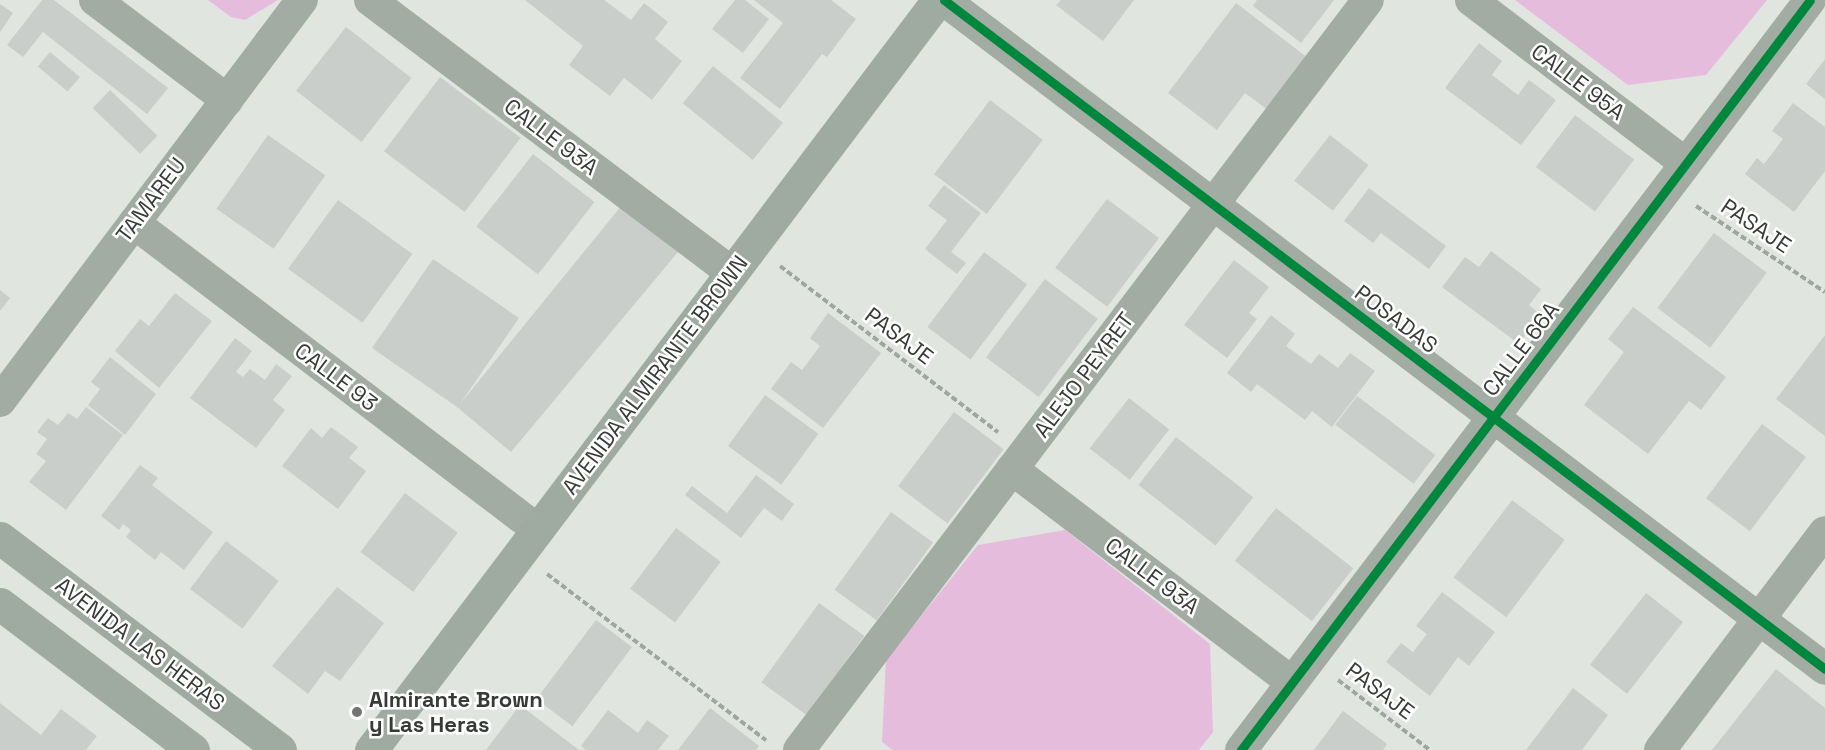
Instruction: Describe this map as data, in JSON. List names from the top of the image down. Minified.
{"streets":{"main road":["AVENIDA ALMIRANTE BROWN","AVENIDA LAS HERAS"],"street":["CALLE 95A","CALLE 93A","TAMAREU","POSADAS","CALLE 66A","ALEJO PEYRET","CALLE 93"],"path":["PASAJE"]},"crossings":[["CALLE 95A","PASAJE"],["CALLE 95A","CALLE 66A"],["CALLE 93A","PASAJE"],["CALLE 93A","CALLE 66A"],["CALLE 93A","AVENIDA ALMIRANTE BROWN"],["CALLE 93A","ALEJO PEYRET"],["TAMAREU","CALLE 93"],["PASAJE","CALLE 66A"],["PASAJE","AVENIDA ALMIRANTE BROWN"],["PASAJE","ALEJO PEYRET"],["POSADAS","CALLE 66A"],["POSADAS","ALEJO PEYRET"],["AVENIDA ALMIRANTE BROWN","CALLE 93"]],"places":["Almirante Brown y Las Heras"]}
